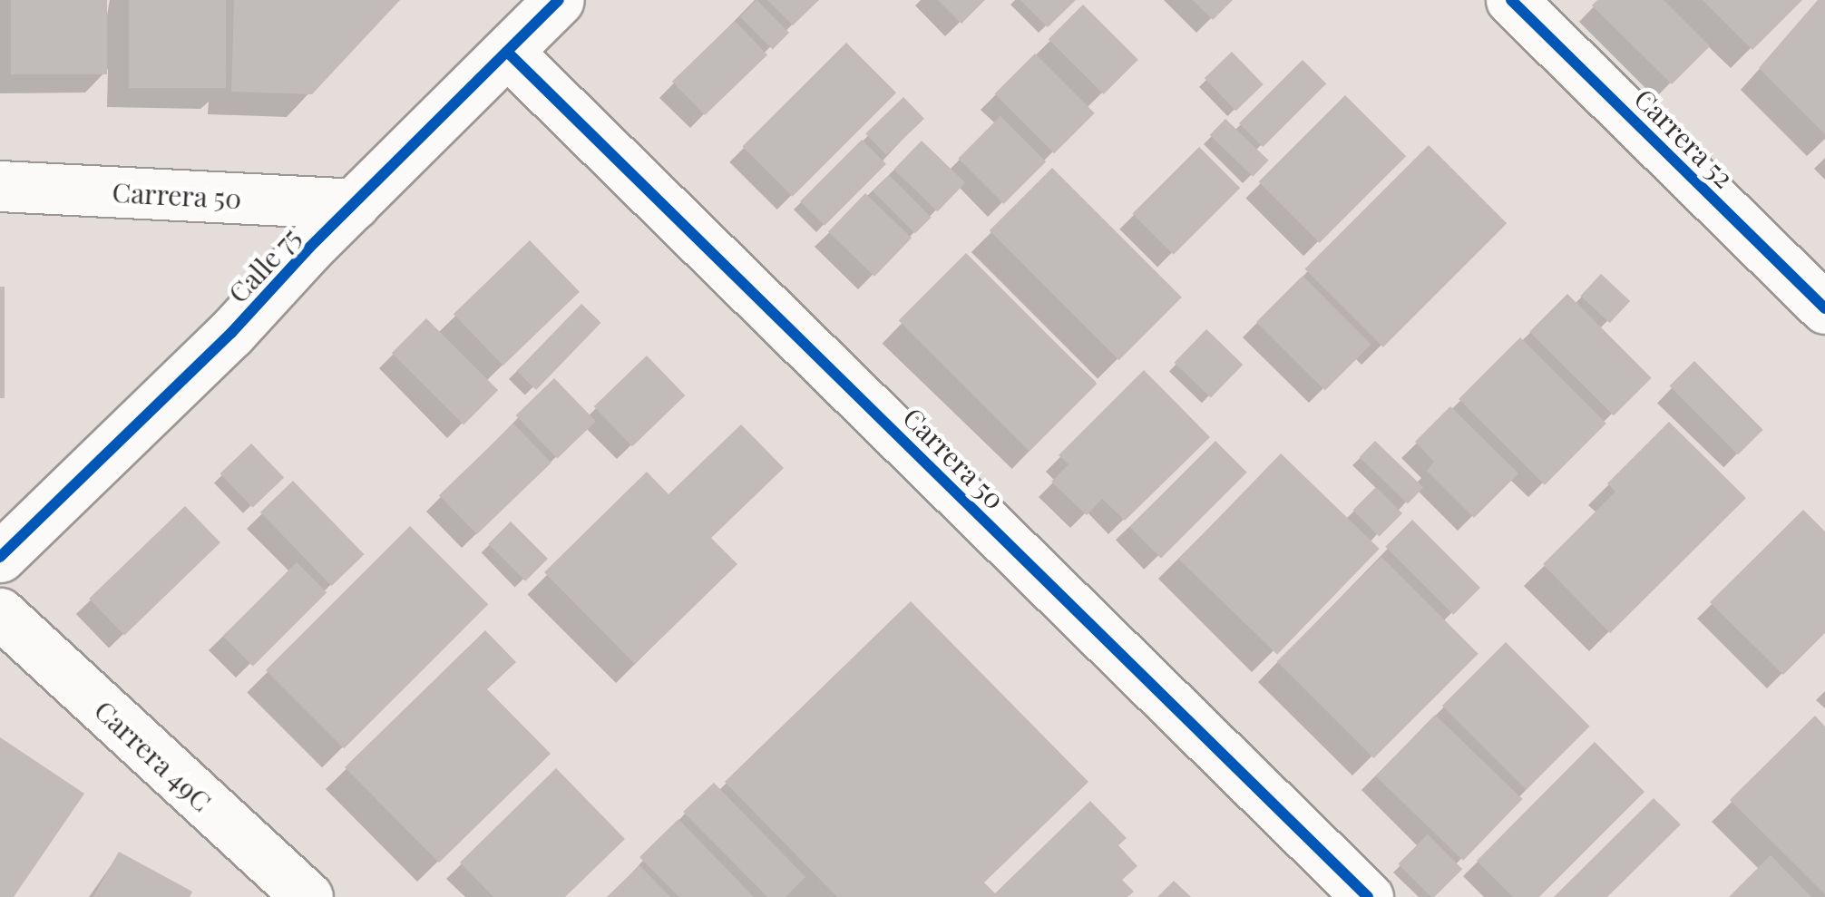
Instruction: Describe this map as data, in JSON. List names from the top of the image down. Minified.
{"streets":{"street":["Carrera 52","Carrera 50","Calle 75","Carrera 49C"]},"crossings":[["Carrera 50","Calle 75"]]}
